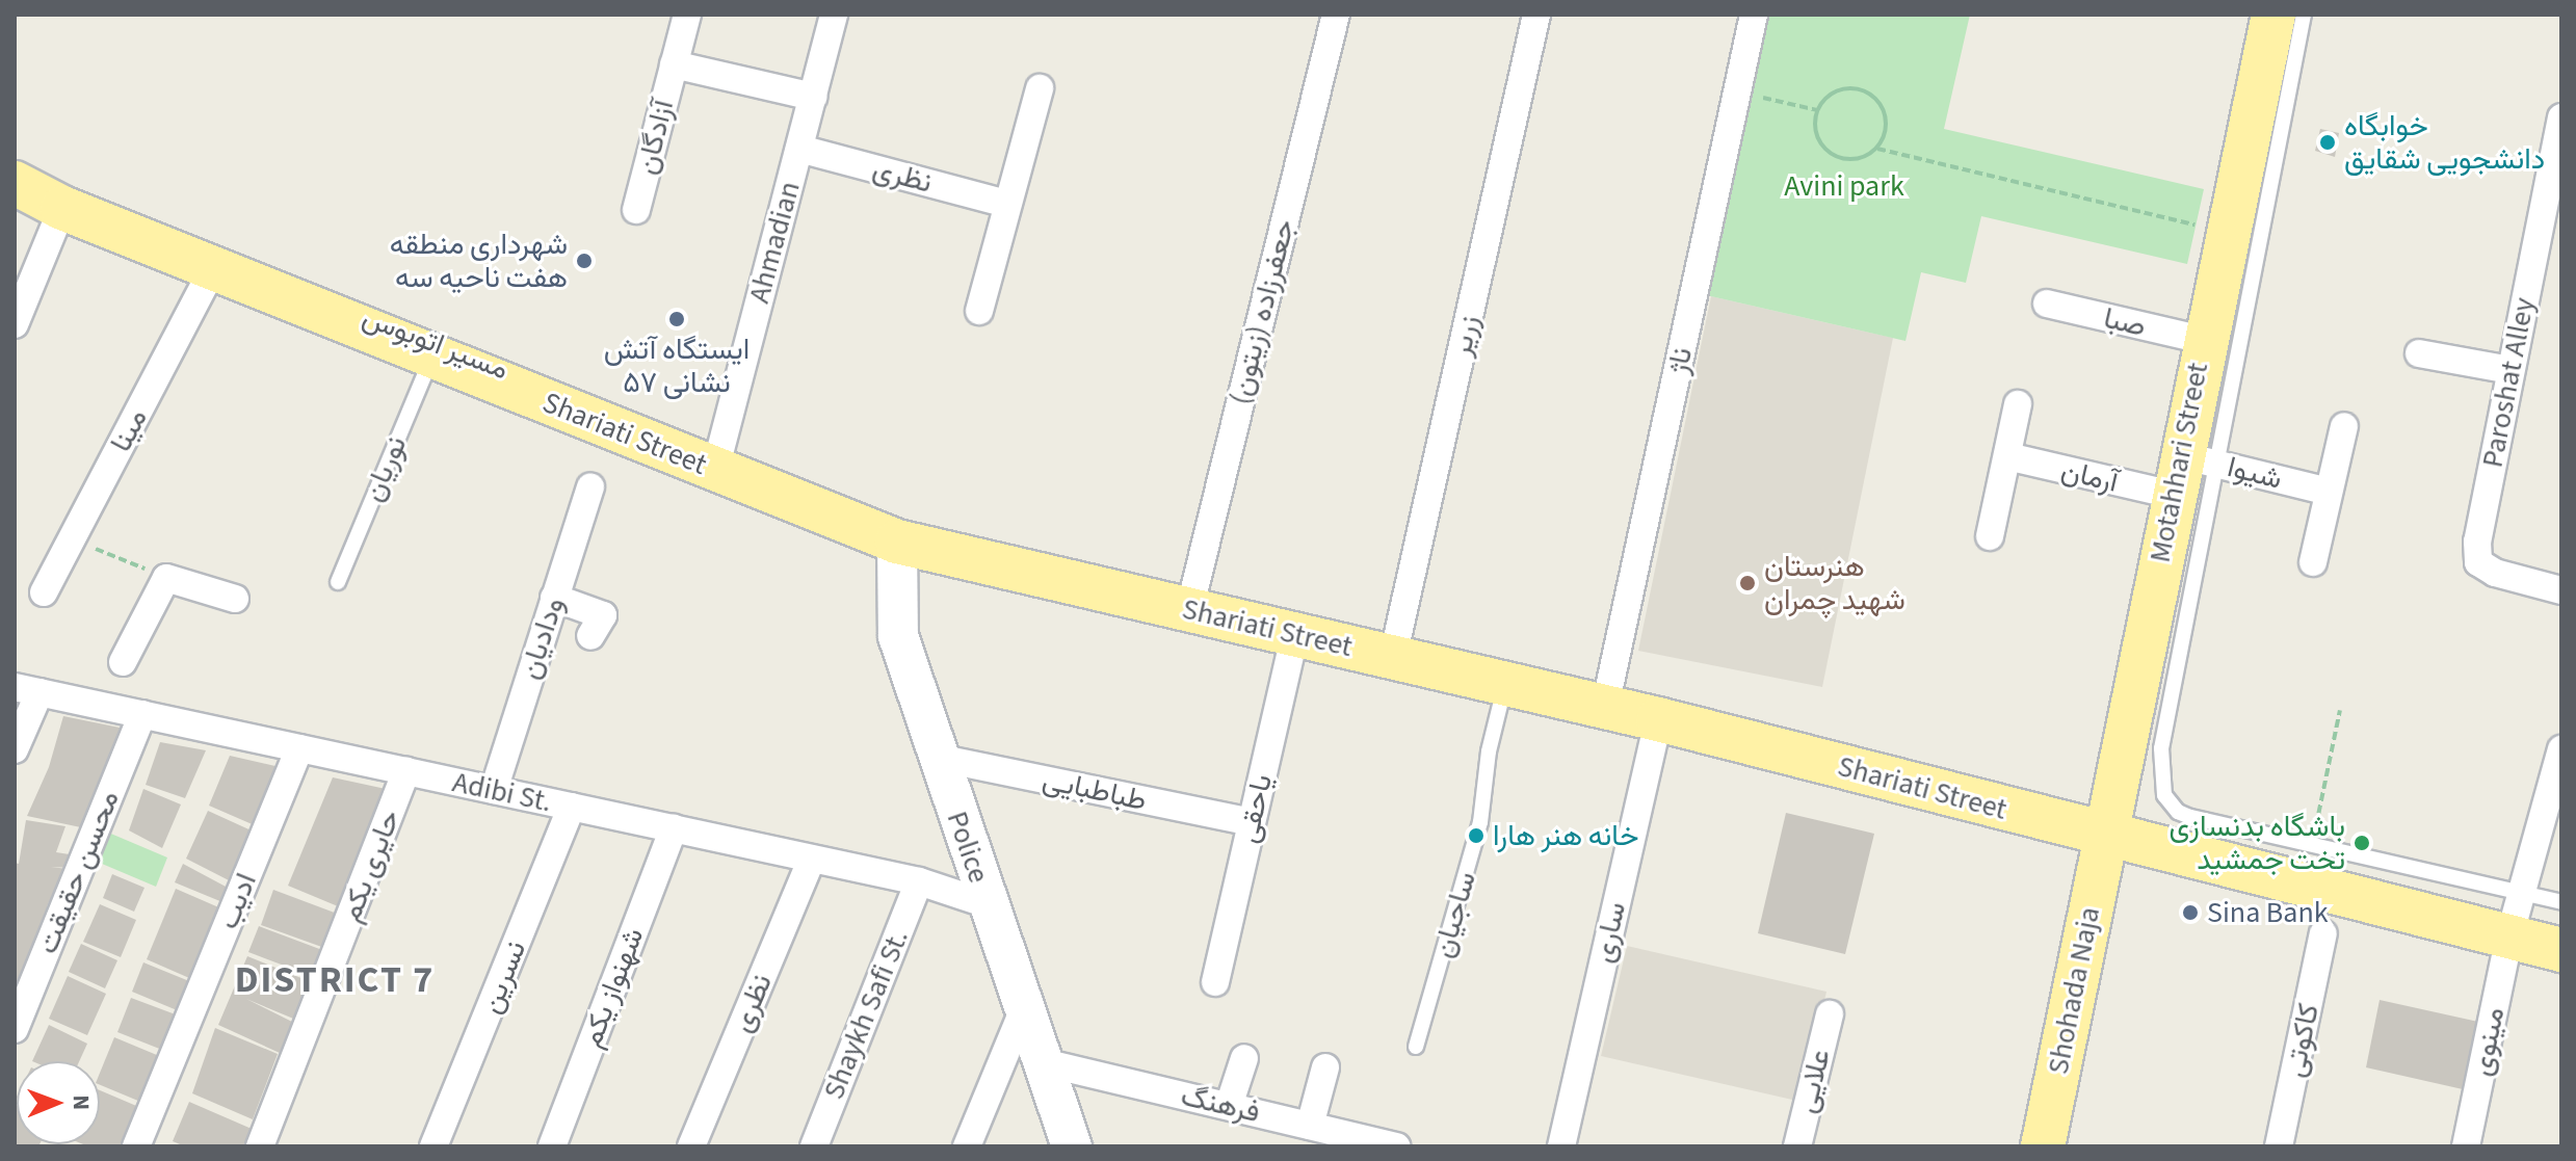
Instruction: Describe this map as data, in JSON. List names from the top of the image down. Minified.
{"streets":{"main road":["Shariati Street","Motahhari Street","Police","Shohada Naja"],"street":["آزادگان","نظری","Ahmadian","جعفرزاده (زیتون)","صبا","زریر","ناژ","Paroshat Alley","مینا","شیوا","آرمان","ودادیان","طباطبایی","Adibi St.","یاحقی","حایری یکم","محسن حقیقت","ادیب","ساری","نسرین","شهنواز یکم","Shaykh Safi St.","کاکوتی","مینوی","علایی","فرهنگ"],"lane":["مسیر اتوبوس","نوریان","ساجیان"]},"crossings":[["آزادگان","Ahmadian"],["نظری","Ahmadian"],["نظری","Adibi St."],["Ahmadian","مسیر اتوبوس"],["Ahmadian","Shariati Street"],["جعفرزاده (زیتون)","Shariati Street"],["صبا","Motahhari Street"],["زریر","Shariati Street"],["مسیر اتوبوس","Shariati Street"],["ناژ","Shariati Street"],["مینا","Shariati Street"],["Shariati Street","Motahhari Street"],["Shariati Street","نوریان"],["Shariati Street","یاحقی"],["Shariati Street","Police"],["Shariati Street","ساجیان"],["Shariati Street","ساری"],["Shariati Street","Shohada Naja"],["Shariati Street","مینوی"],["Motahhari Street","شیوا"],["Motahhari Street","آرمان"],["Motahhari Street","Shohada Naja"],["شیوا","آرمان"],["ودادیان","Adibi St."],["طباطبایی","یاحقی"],["طباطبایی","Police"],["Adibi St.","Police"],["Adibi St.","حایری یکم"],["Adibi St.","محسن حقیقت"],["Adibi St.","ادیب"],["Adibi St.","نسرین"],["Adibi St.","شهنواز یکم"],["Adibi St.","Shaykh Safi St."],["Police","فرهنگ"]],"districts":["DISTRICT 7"],"parks":["Avini park"],"places":["خوابگاه دانشجویی شقایق","شهرداری منطقه هفت ناحیه سه","ایستگاه آتش نشانی ۵۷","هنرستان شهید چمران","خانه هنر هارا","باشگاه بدنسازى تخت جمشيد","Sina Bank"],"north":"right"}
